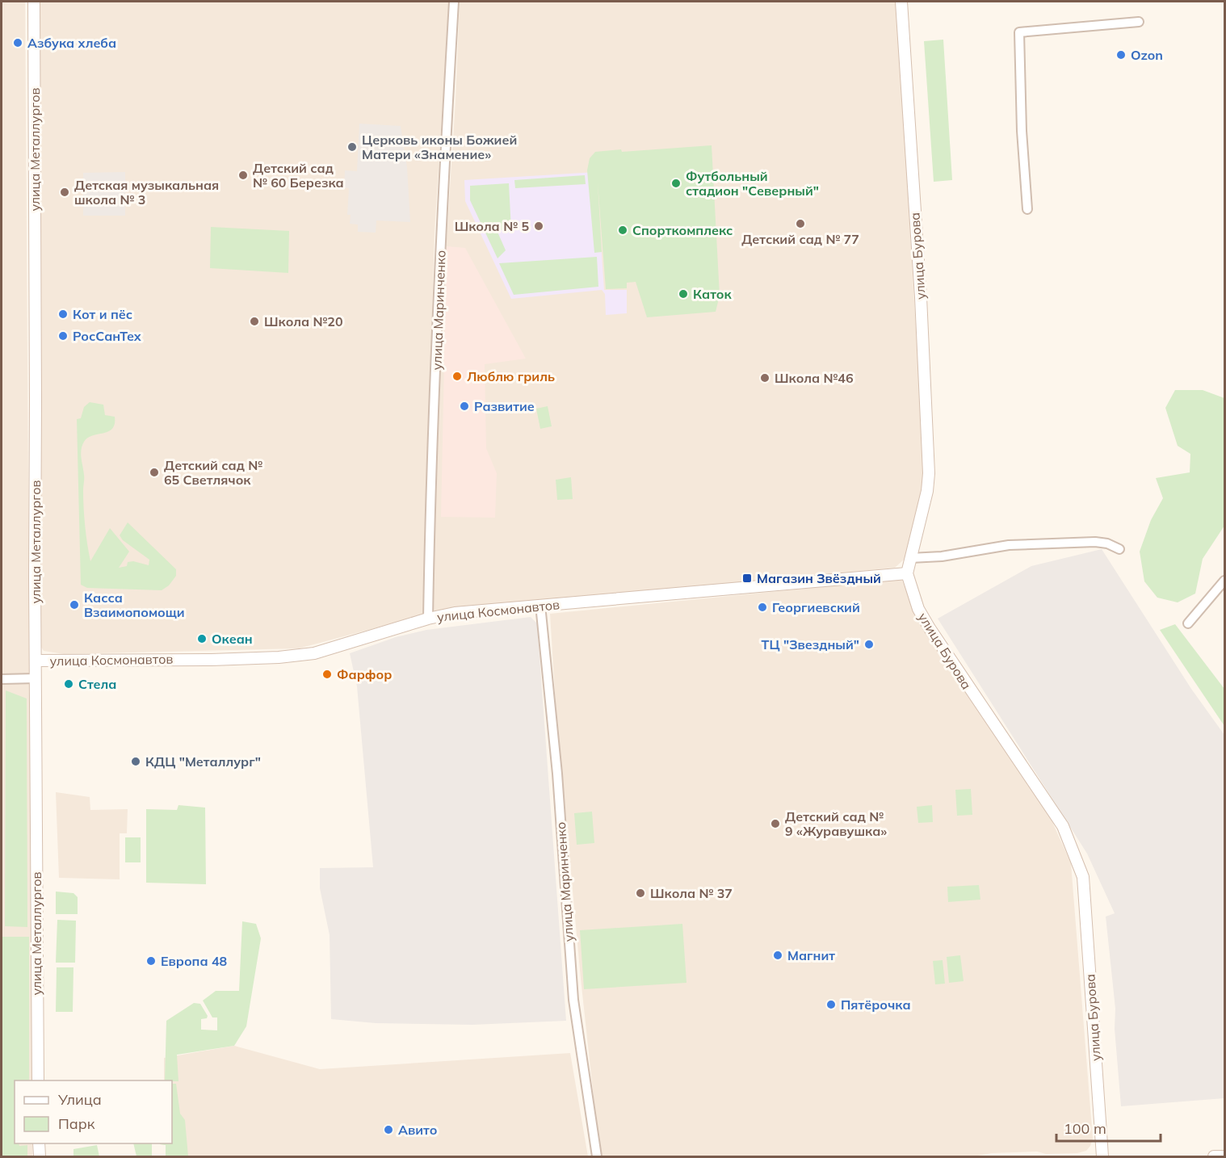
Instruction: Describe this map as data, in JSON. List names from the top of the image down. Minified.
{"streets":{"main road":["улица Металлургов","улица Бурова","улица Космонавтов"],"street":["улица Маринченко"]},"crossings":[["улица Металлургов","улица Космонавтов"],["улица Бурова","улица Космонавтов"],["улица Маринченко","улица Космонавтов"]],"places":{"other":["Азбука хлеба","Ozon","Церковь иконы Божией Матери «Знамение»","Детский сад № 60 Березка","Футбольный стадион \"Северный\"","Детская музыкальная школа № 3","Детский сад № 77","Школа № 5","Спорткомплекс","Каток","Кот и пёс","Школа №20","РосСанТех","Люблю гриль","Школа №46","Развитие","Детский сад № 65 Светлячок","Касса Взаимопомощи","Георгиевский","Океан","ТЦ \"Звездный\"","Фарфор","Стела","КДЦ \"Металлург\"","Детский сад № 9 «Журавушка»","Школа № 37","Магнит","Европа 48","Пятёрочка","Авито"],"transit":["Магазин Звёздный"]},"legend":["Улица","Парк"],"scale_bar":"100 m"}
